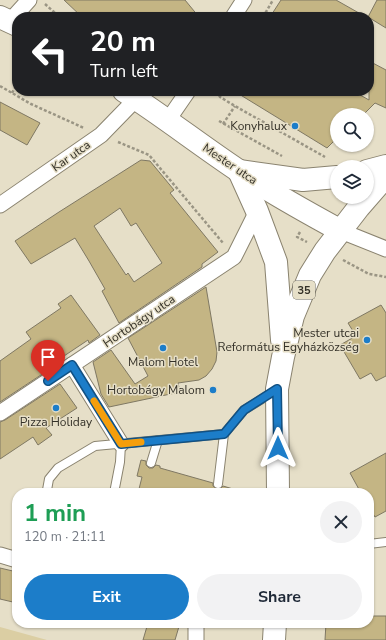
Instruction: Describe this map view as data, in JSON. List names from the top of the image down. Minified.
{"streets":{"main road":["Mester utca","35"],"street":["Kar utca","Hortobágy utca"]},"crossings":[["Mester utca","35"]],"places":["Konyhalux","Mester utcai Református Egyházközség","Malom Hotel","Hortobágy Malom","Pizza Holiday"],"page":{"turn":["20 m","Turn left"],"heading":["1 min","120 m · 21:11"],"buttons":["Exit","Share"]}}
